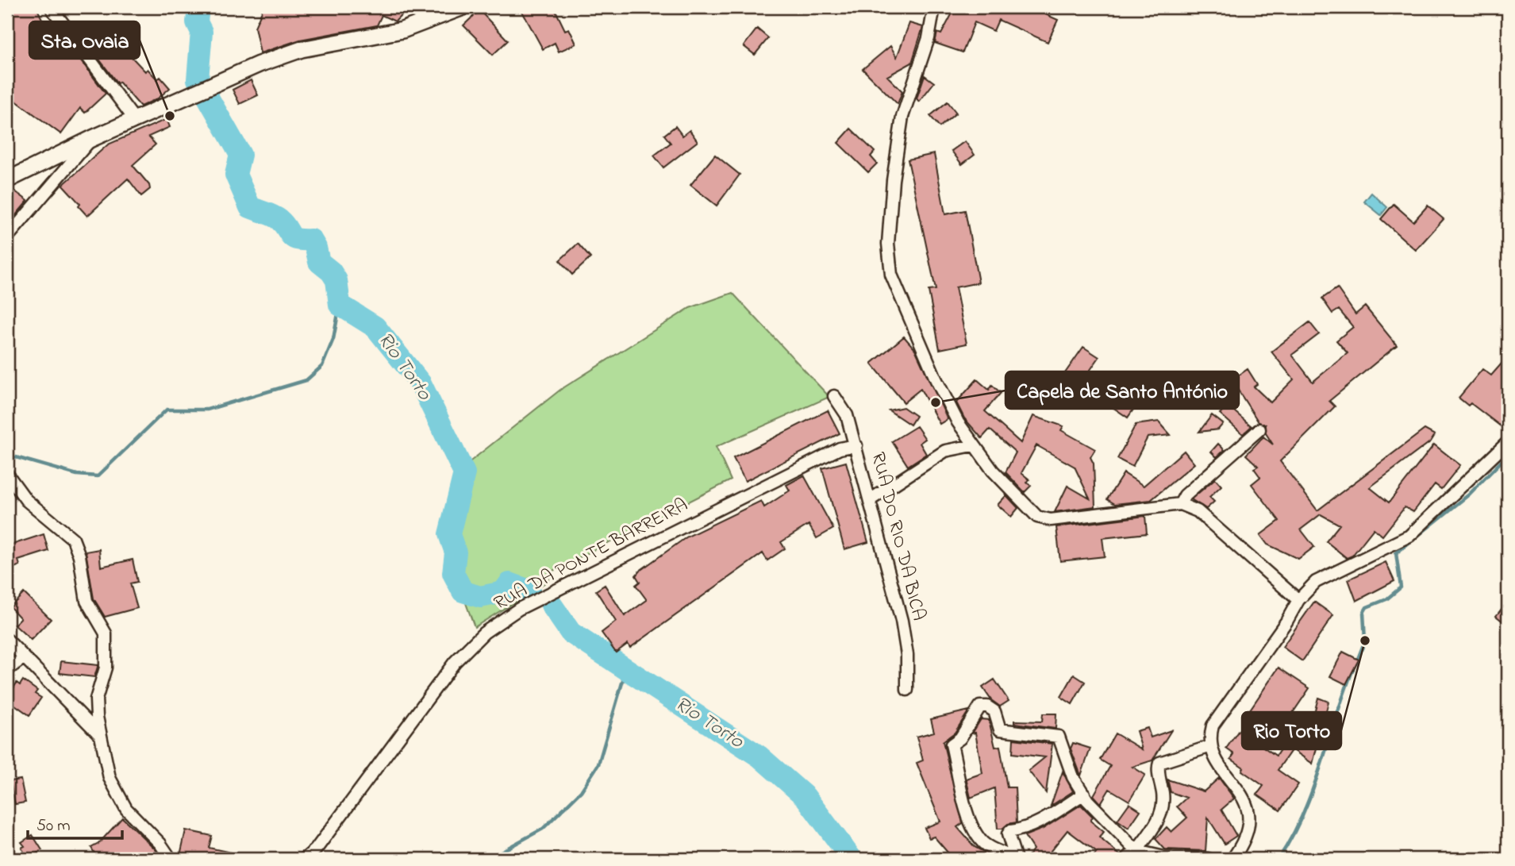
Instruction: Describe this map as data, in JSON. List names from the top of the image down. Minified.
{"streets":{"street":["RUA DO RIO DA BICA","RUA DA PONTE BARREIRA"]},"crossings":[["RUA DO RIO DA BICA","RUA DA PONTE BARREIRA"]],"water":["Rio Torto"],"places":["Sta. Ovaia","Capela de Santo António","Rio Torto"],"scale_bar":"50 m"}
